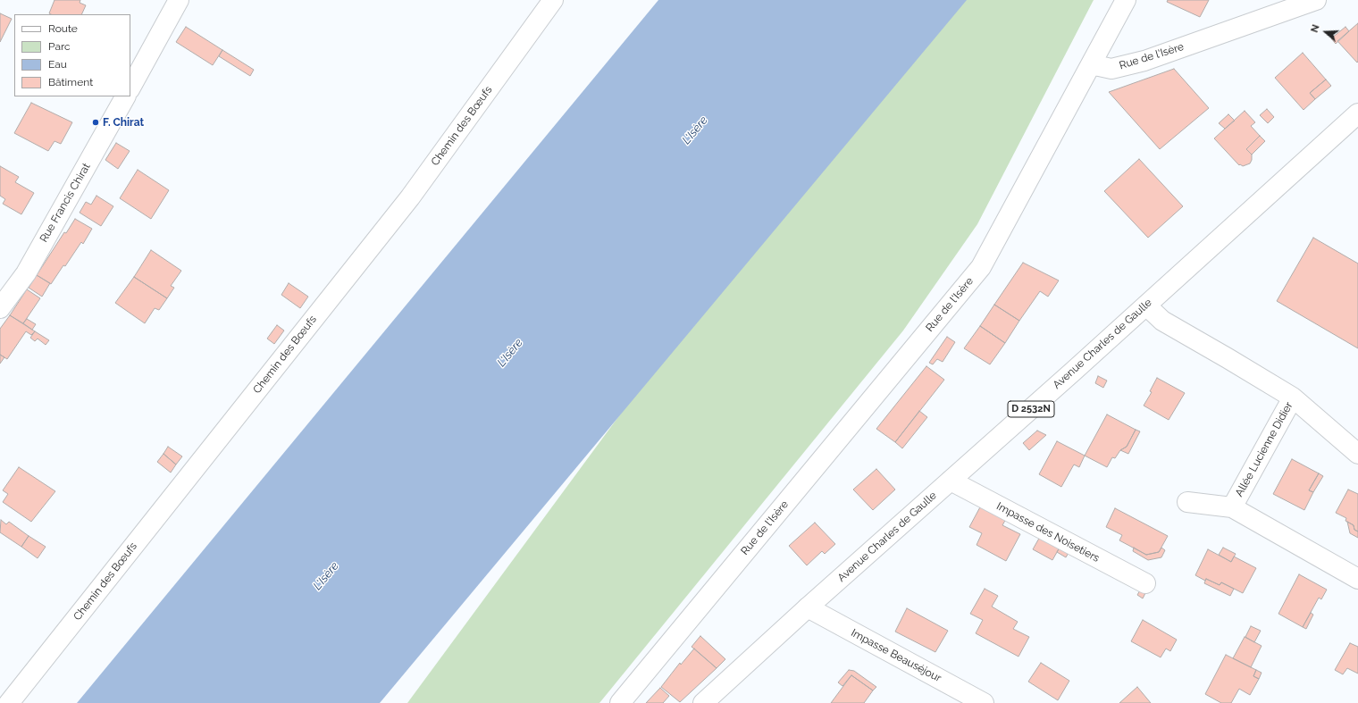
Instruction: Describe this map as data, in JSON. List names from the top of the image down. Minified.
{"streets":{"street":["Rue de l'Isère","Chemin des Bœufs","Rue Francis Chirat","Avenue Charles de Gaulle","D 2532N","Allée Lucienne Didier","Impasse des Noisetiers","Impasse Beauséjour"]},"crossings":[["Avenue Charles de Gaulle","Allée Lucienne Didier"],["Avenue Charles de Gaulle","Impasse des Noisetiers"],["Avenue Charles de Gaulle","Impasse Beauséjour"]],"water":["L'Isère"],"places":["F. Chirat"],"legend":["Route","Parc","Eau","Bâtiment"],"north":"left"}
